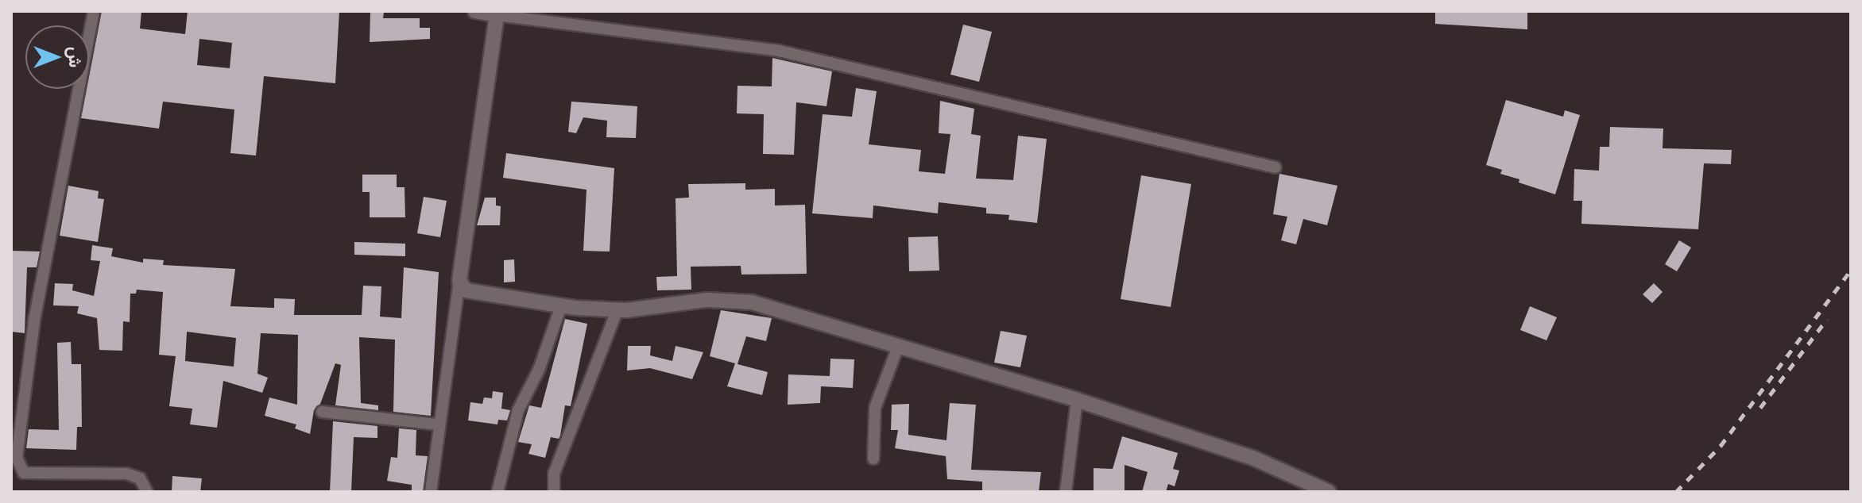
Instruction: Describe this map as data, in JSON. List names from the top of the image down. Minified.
{"north":"right"}
